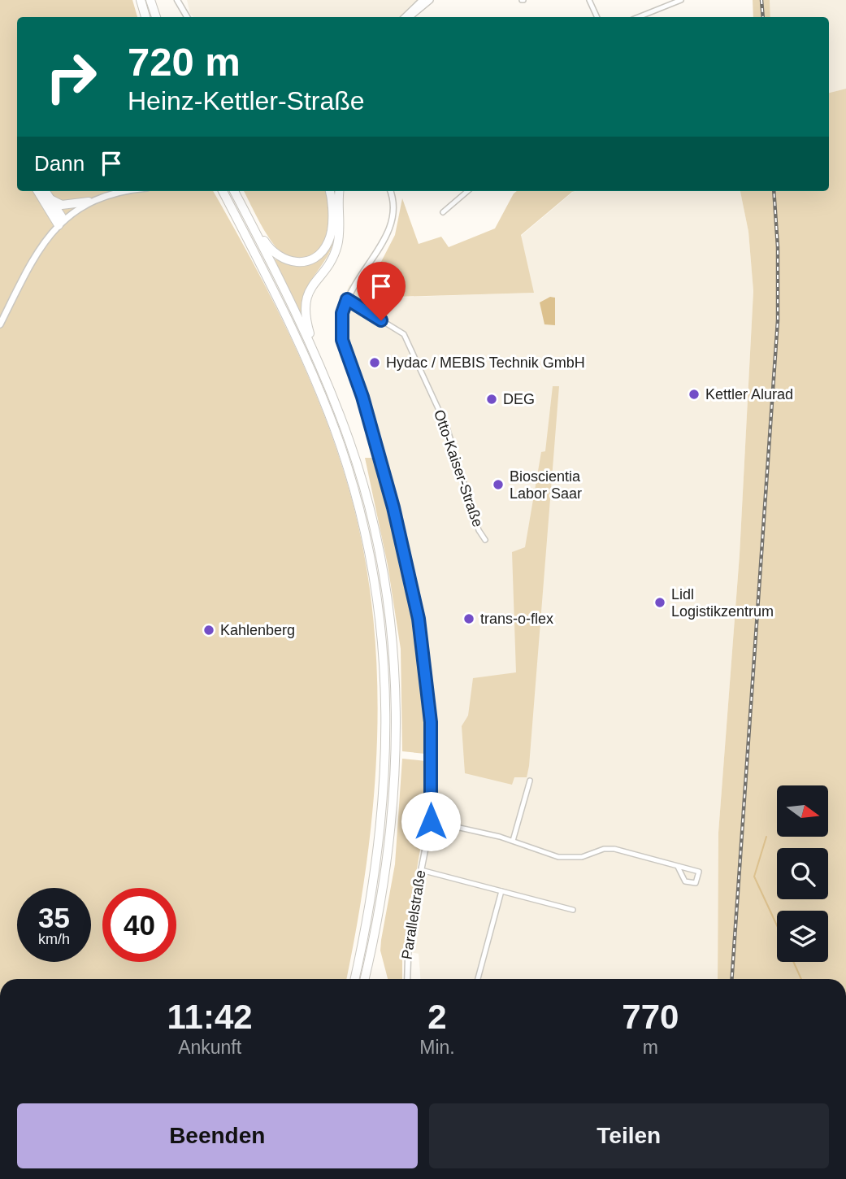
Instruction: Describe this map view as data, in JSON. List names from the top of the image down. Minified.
{"streets":{"street":["Otto-Kaiser-Straße","Parallelstraße"]},"crossings":[["Otto-Kaiser-Straße","Parallelstraße"]],"places":["Hydac / MEBIS Technik GmbH","Kettler Alurad","DEG","Bioscientia Labor Saar","Lidl Logistikzentrum","trans-o-flex","Kahlenberg"],"north":"right","page":{"turn":["720 m","Heinz-Kettler-Straße"],"then":"Dann","speed":"35 km/h","limit":"40","eta":["11:42","Ankunft","2","Min.","770","m"],"buttons":["Beenden","Teilen"]}}
